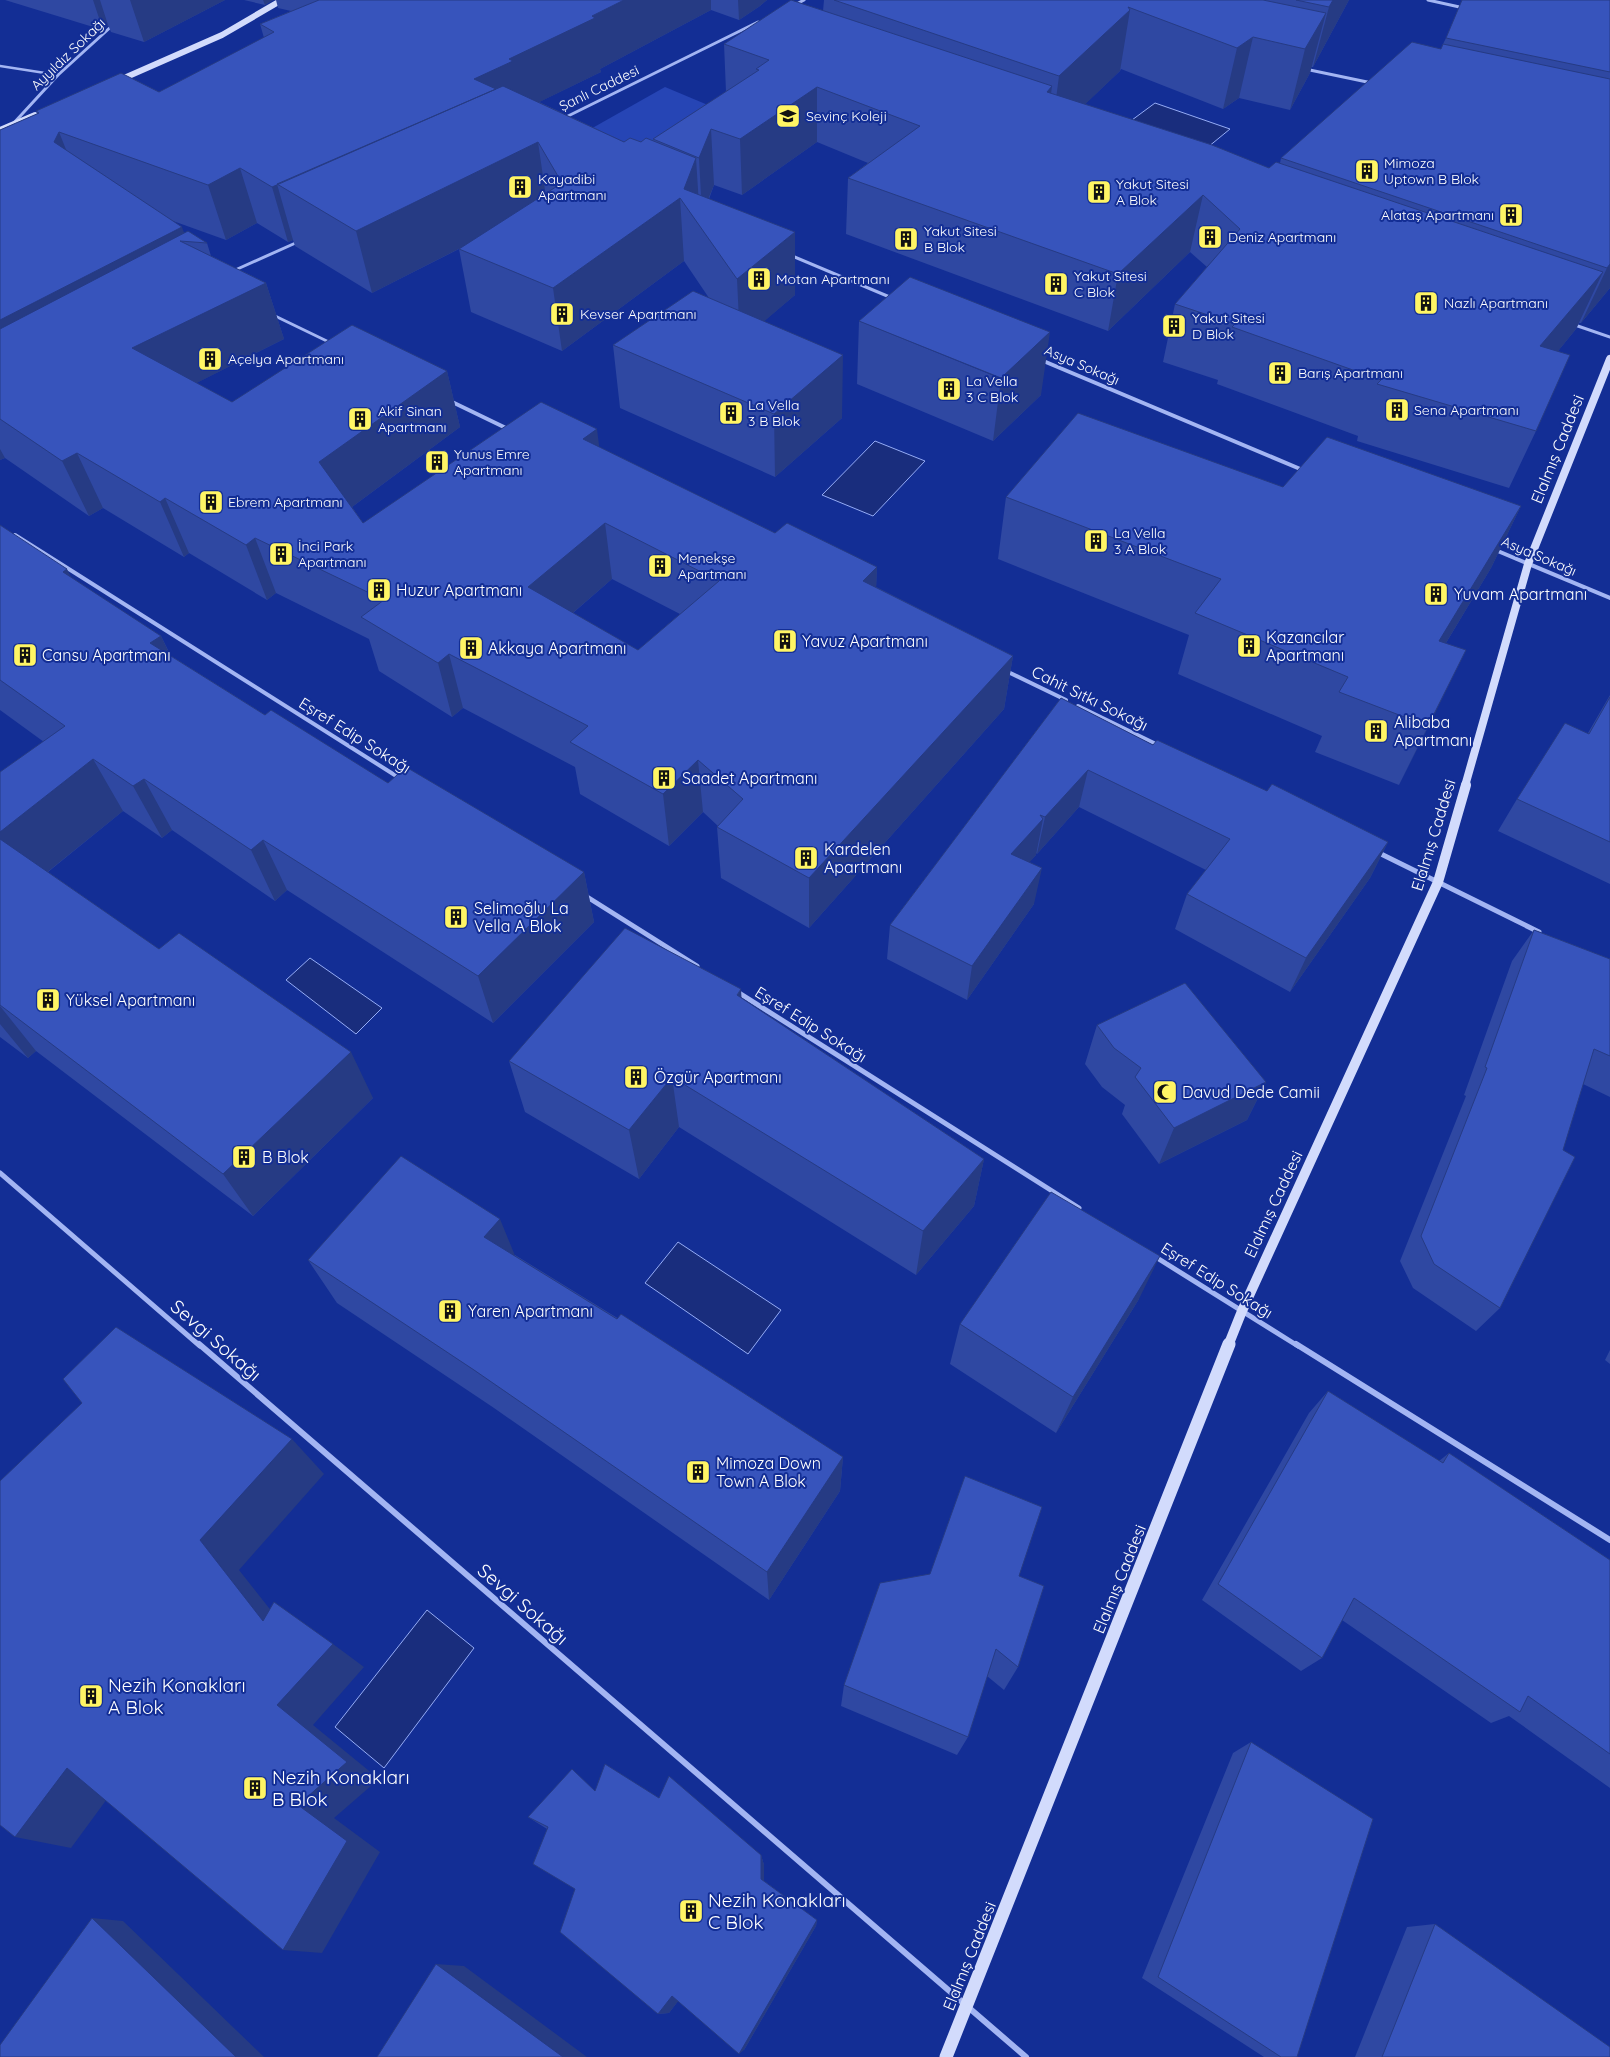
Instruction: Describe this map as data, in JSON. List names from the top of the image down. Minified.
{"streets":{"street":["Ayyıldız Sokağı","Şanlı Caddesi","Asya Sokağı","Elalmış Caddesi","Cahit Sıtkı Sokağı","Eşref Edip Sokağı","Sevgi Sokağı"]},"crossings":[["Asya Sokağı","Elalmış Caddesi"],["Elalmış Caddesi","Eşref Edip Sokağı"],["Elalmış Caddesi","Sevgi Sokağı"]],"places":{"school or university":["Sevinç Koleji"],"building":["Mimoza Uptown B Blok","Kayadibi Apartmanı","Yakut Sitesi A Blok","Alataş Apartmanı","Deniz Apartmanı","Yakut Sitesi B Blok","Motan Apartmanı","Yakut Sitesi C Blok","Nazlı Apartmanı","Kevser Apartmanı","Yakut Sitesi D Blok","Açelya Apartmanı","Barış Apartmanı","La Vella 3 C Blok","Sena Apartmanı","La Vella 3 B Blok","Akif Sinan Apartmanı","Yunus Emre Apartmanı","Ebrem Apartmanı","La Vella 3 A Blok","İnci Park Apartmanı","Menekşe Apartmanı","Huzur Apartmanı","Yuvam Apartmanı","Yavuz Apartmanı","Kazancılar Apartmanı","Akkaya Apartmanı","Cansu Apartmanı","Alibaba Apartmanı","Saadet Apartmanı","Kardelen Apartmanı","Selimoğlu La Vella A Blok","Yüksel Apartmanı","Özgür Apartmanı","B Blok","Yaren Apartmanı","Mimoza Down Town A Blok","Nezih Konakları A Blok","Nezih Konakları B Blok","Nezih Konakları C Blok"],"mosque":["Davud Dede Camii"]}}
